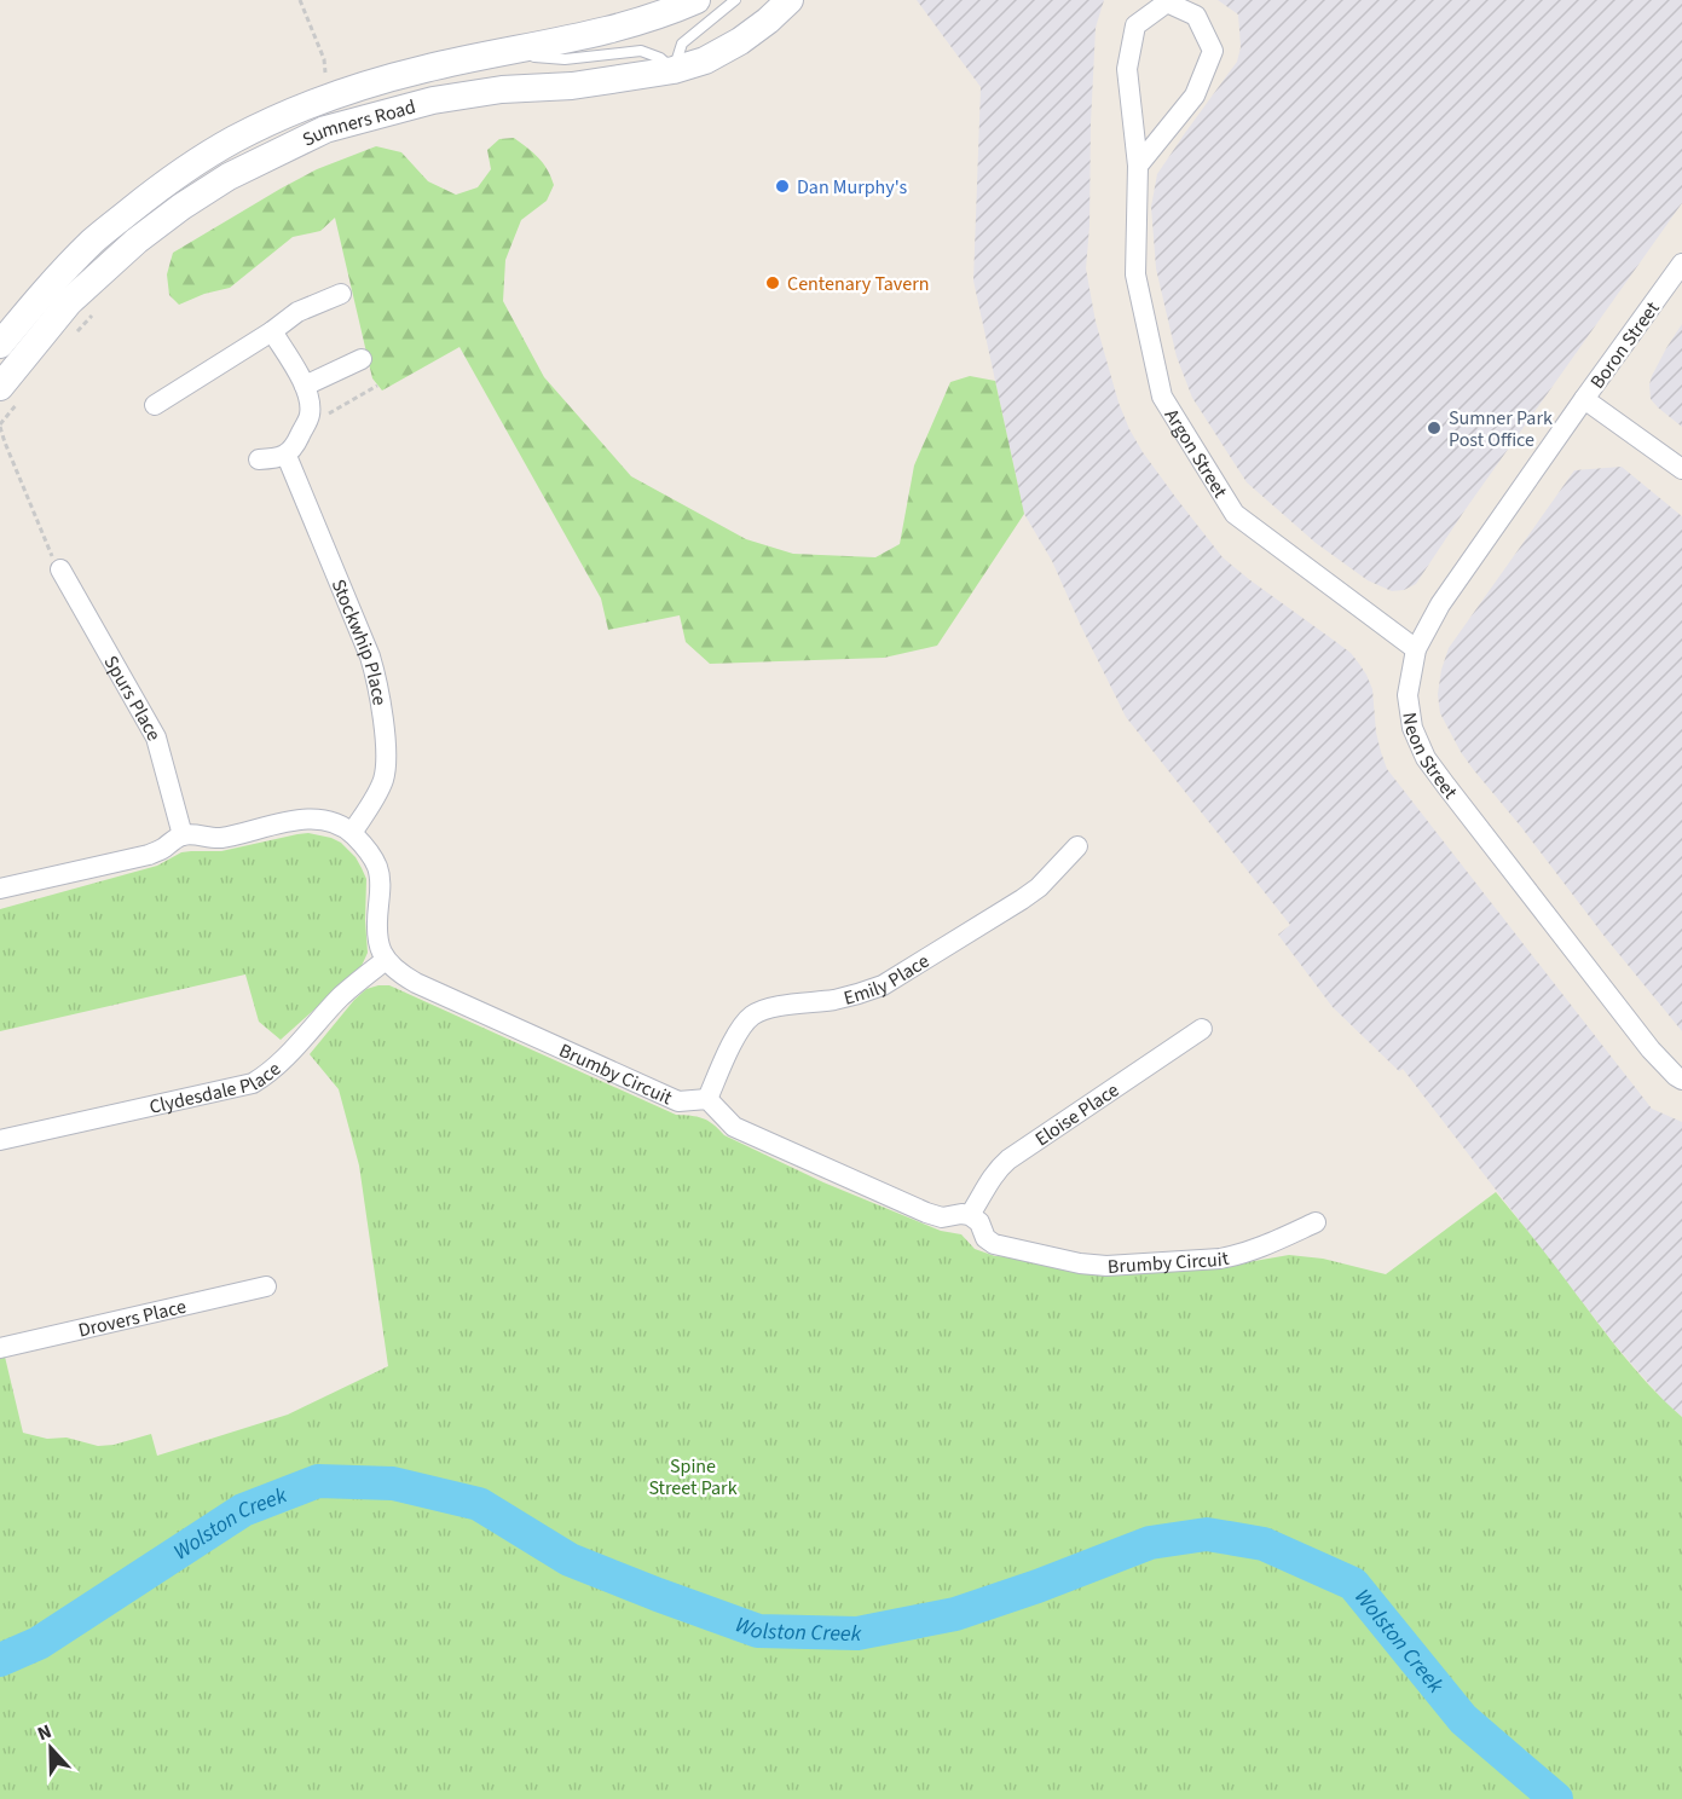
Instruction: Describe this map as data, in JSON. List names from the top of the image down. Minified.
{"streets":{"main road":["Sumners Road"],"street":["Boron Street","Argon Street","Stockwhip Place","Spurs Place","Neon Street","Emily Place","Brumby Circuit","Clydesdale Place","Eloise Place","Drovers Place"]},"crossings":[["Boron Street","Neon Street"],["Argon Street","Neon Street"],["Emily Place","Brumby Circuit"],["Brumby Circuit","Clydesdale Place"],["Brumby Circuit","Eloise Place"]],"water":["Wolston Creek"],"parks":["Spine Street Park"],"places":["Dan Murphy's","Centenary Tavern","Sumner Park Post Office"],"north":"top"}
